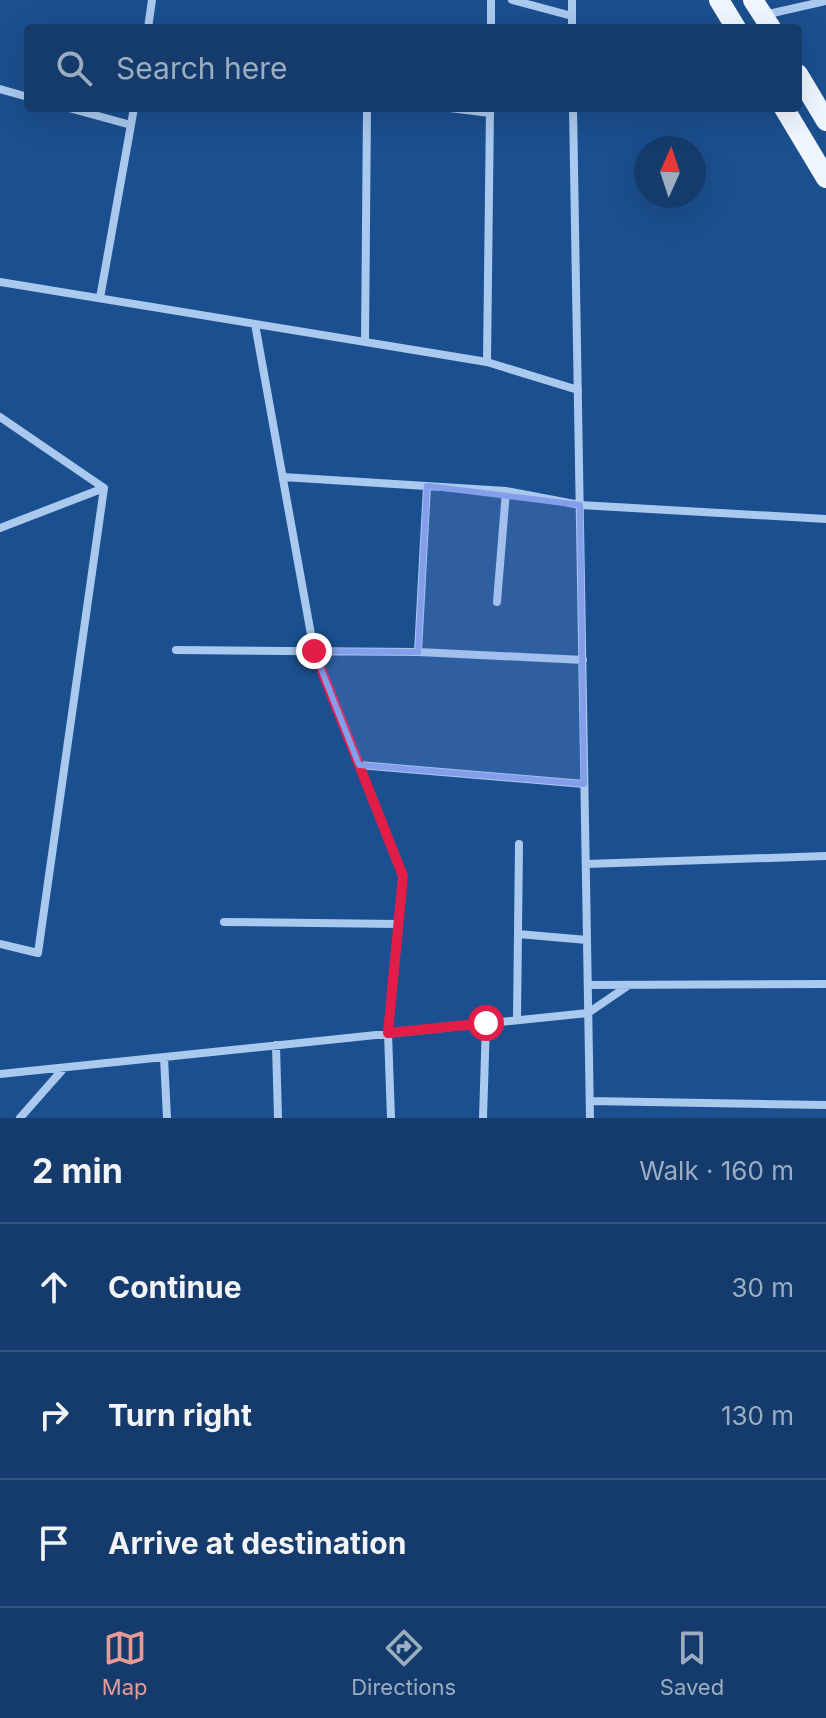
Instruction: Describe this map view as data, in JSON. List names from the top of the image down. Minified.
{"north":"top","page":{"search":"Search here","heading":["2 min","Walk · 160 m"],"list":[["Continue","30 m"],["Turn right","130 m"],"Arrive at destination"],"nav":["Map","Directions","Saved"]}}
